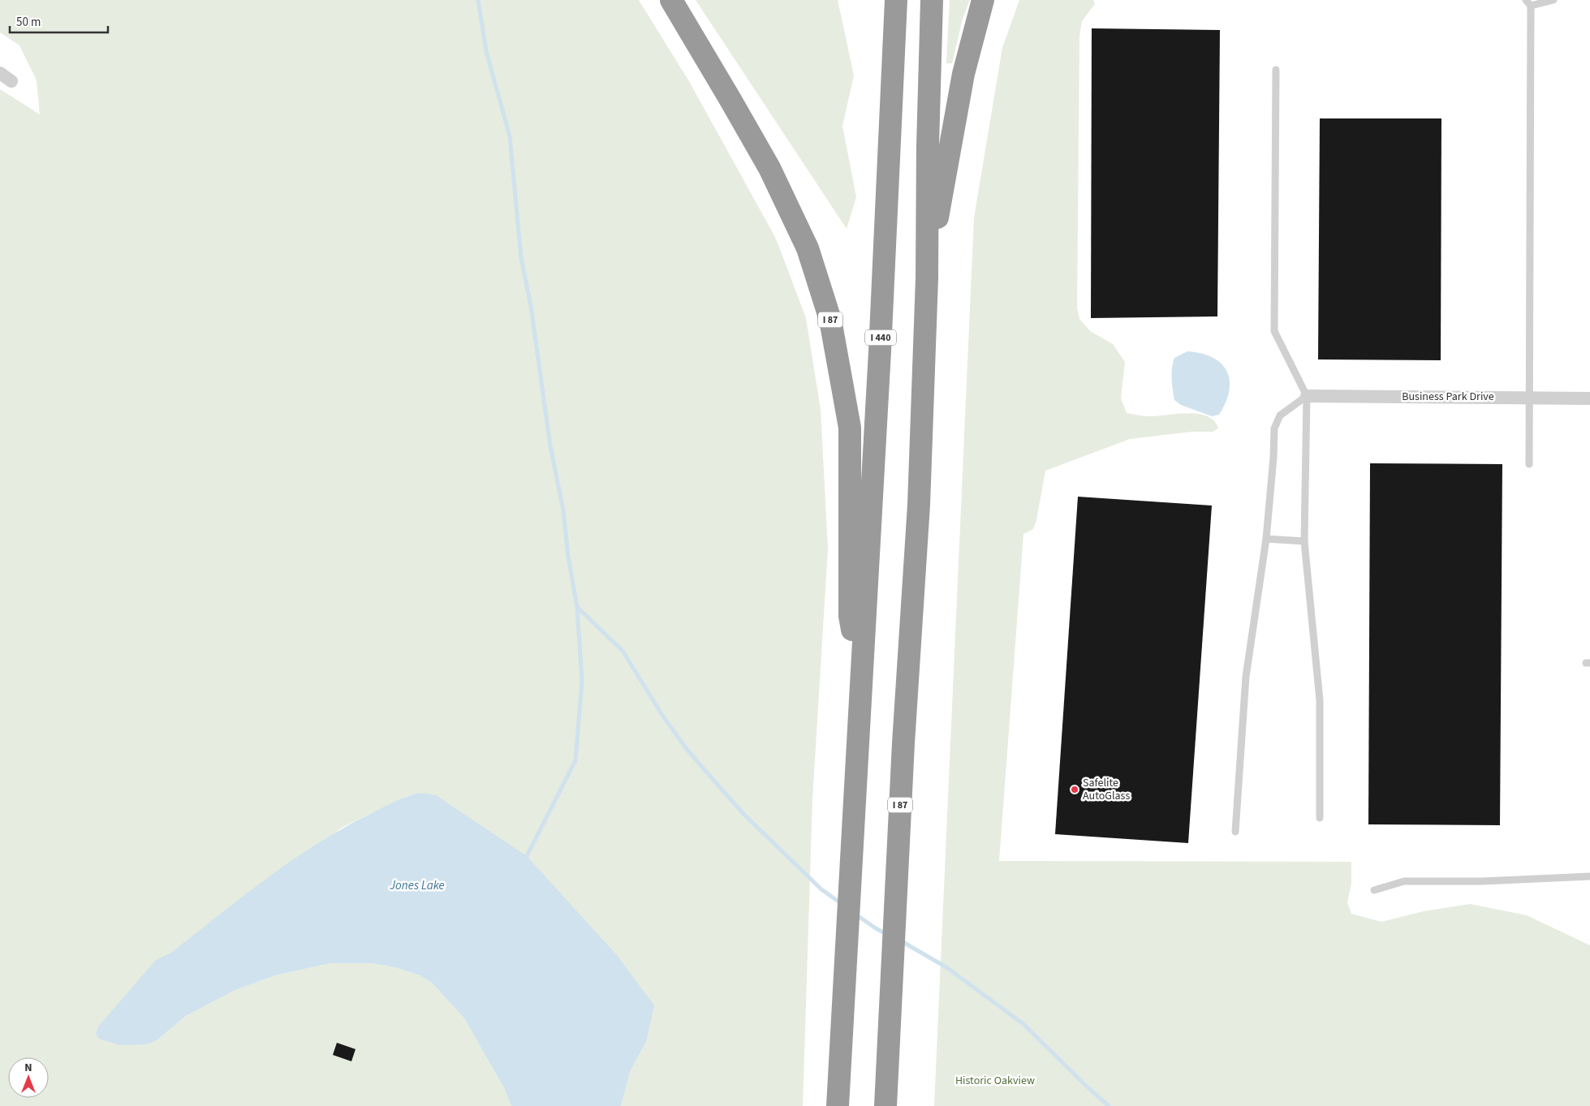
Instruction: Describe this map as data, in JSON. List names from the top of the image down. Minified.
{"streets":{"highway":["I 87","I 440"],"street":["Business Park Drive"]},"crossings":[["I 87","I 440"]],"water":["Jones Lake"],"parks":["Historic Oakview"],"places":["Safelite AutoGlass"],"scale_bar":"50 m","north":"top"}
